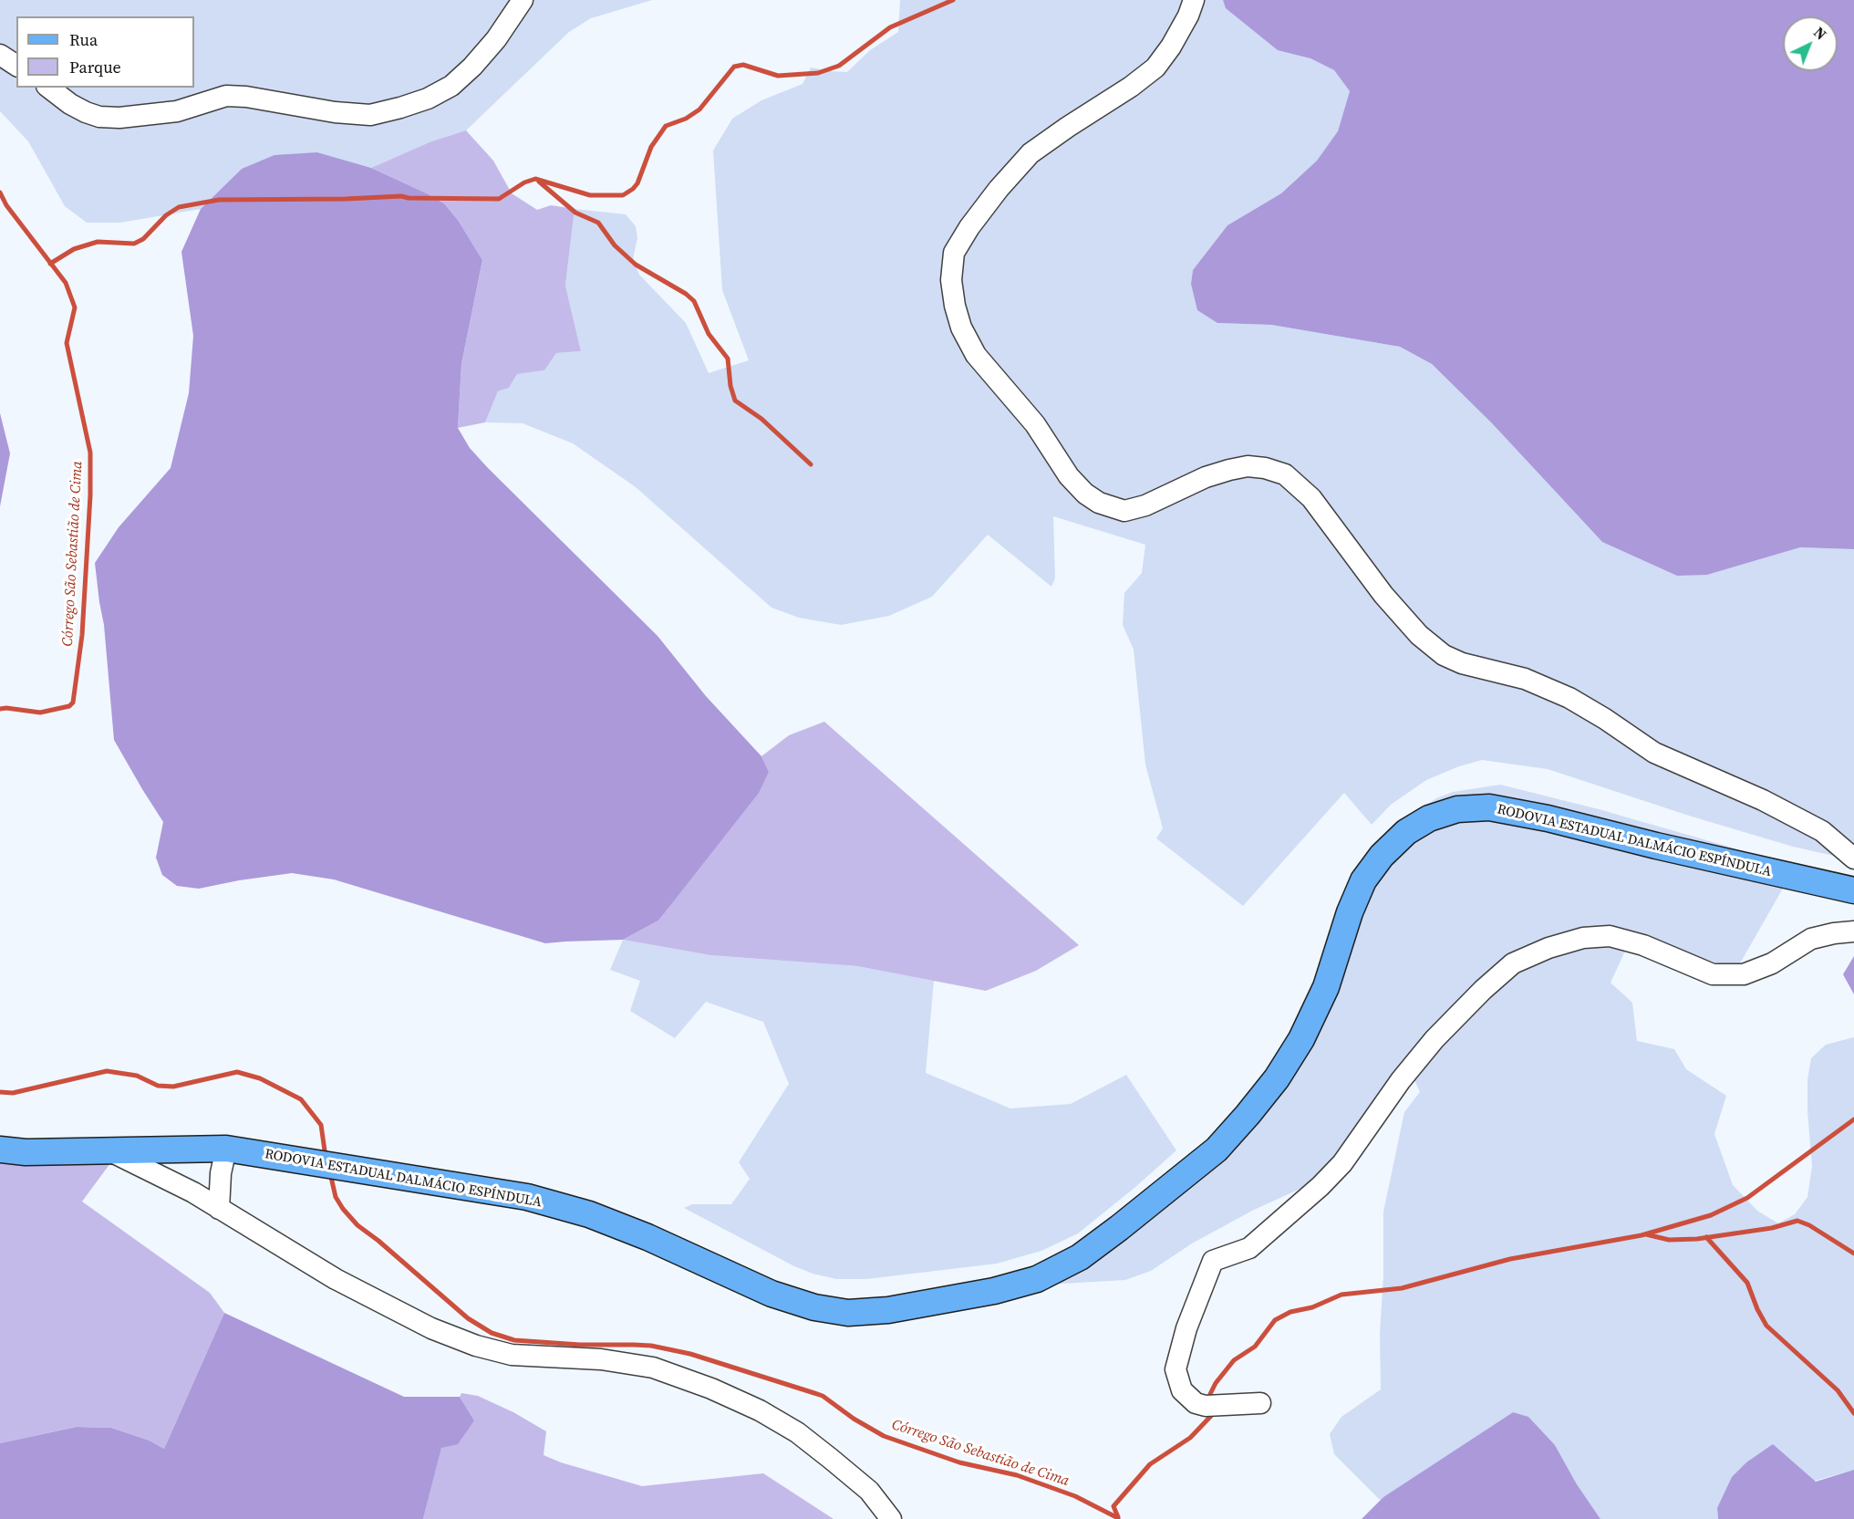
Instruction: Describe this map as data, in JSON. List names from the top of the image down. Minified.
{"streets":{"main road":["RODOVIA ESTADUAL DALMÁCIO ESPÍNDULA"]},"water":["Córrego São Sebastião de Cima"],"legend":["Rua","Parque"],"north":"top right"}
